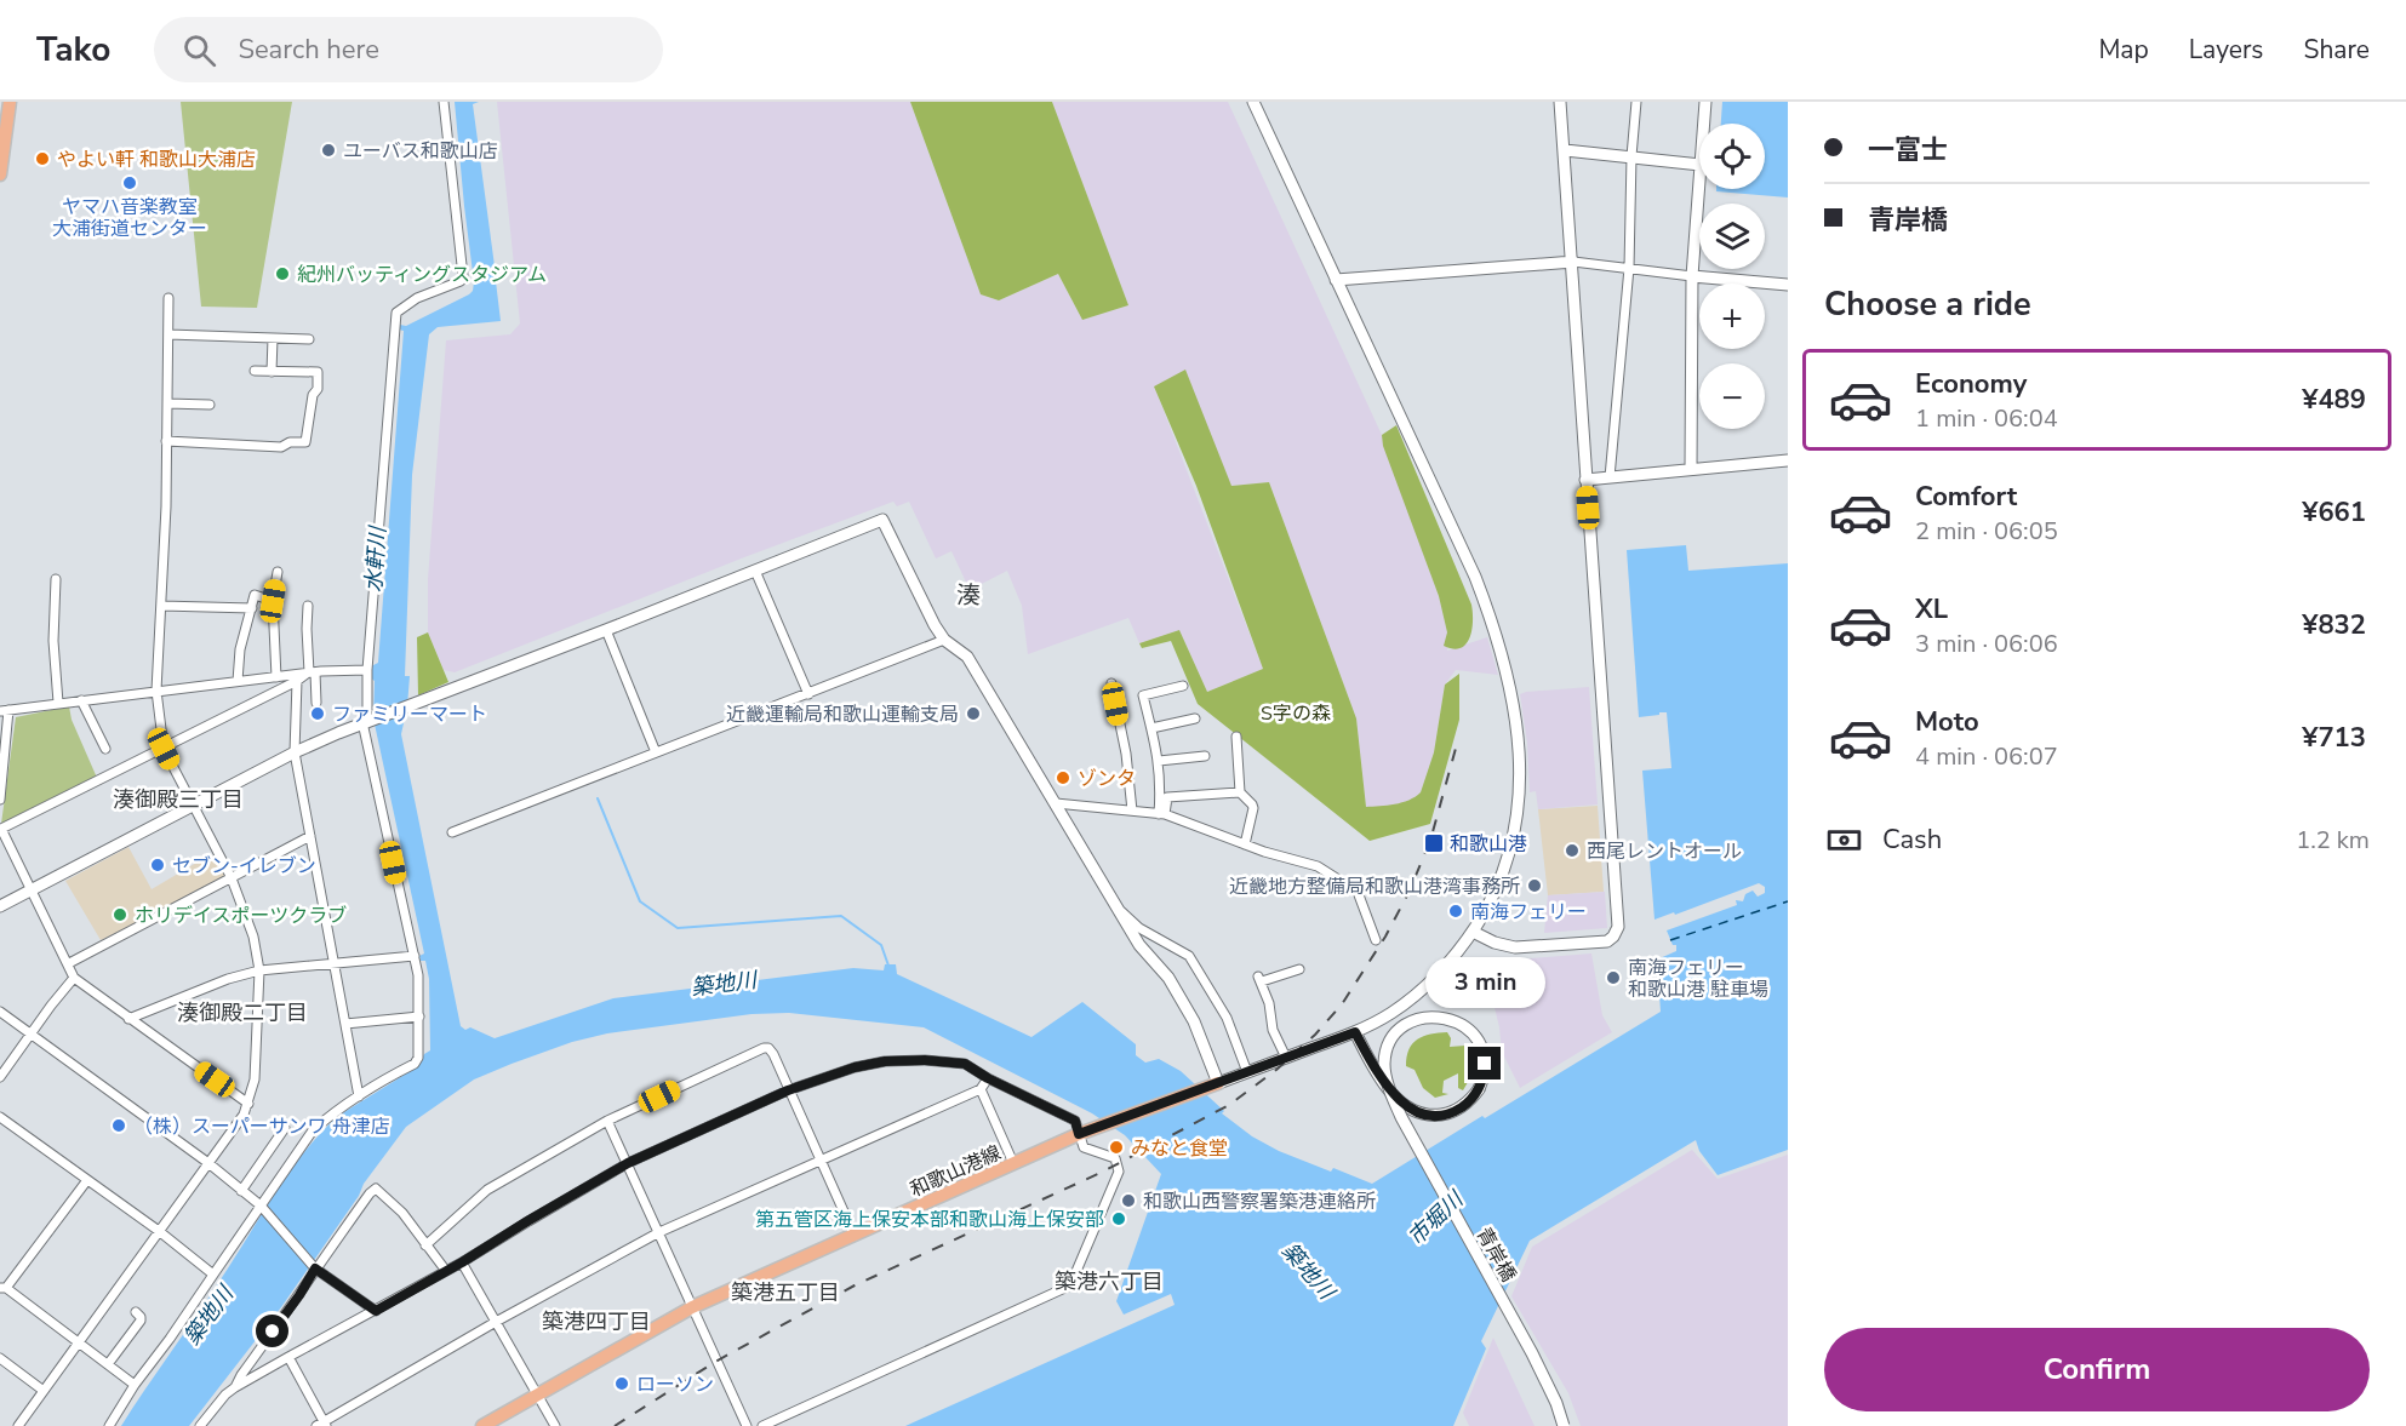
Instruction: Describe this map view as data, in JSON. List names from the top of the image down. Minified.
{"streets":{"main road":["和歌山港線"],"street":["青岸橋"]},"districts":["湊","湊御殿三丁目","湊御殿二丁目","築港六丁目","築港五丁目","築港四丁目"],"water":["水軒川","築地川","市堀川"],"parks":["S字の森"],"places":{"other":["ユーバス和歌山店","やよい軒 和歌山大浦店","ヤマハ音楽教室 大浦街道センター","紀州バッティングスタジアム","ファミリーマート","近畿運輸局和歌山運輸支局","ゾンタ","西尾レントオール","セブン-イレブン","近畿地方整備局和歌山港湾事務所","南海フェリー","ホリデイスポーツクラブ","南海フェリー 和歌山港 駐車場","（株）スーパーサンワ 舟津店","みなと食堂","和歌山西警察署築港連絡所","第五管区海上保安本部和歌山海上保安部","ローソン"],"transit":["和歌山港"]},"page":{"header":"Tako","search":"Search here","nav":["Map","Layers","Share"],"banner":["一富士","青岸橋"],"map_buttons":["+","−"],"heading":"Choose a ride","list":[{"name":"Economy","note":"1 min · 06:04","value":"¥489"},{"name":"Comfort","note":"2 min · 06:05","value":"¥661"},{"name":"XL","note":"3 min · 06:06","value":"¥832"},{"name":"Moto","note":"4 min · 06:07","value":"¥713"}],"pay":["Cash","1.2 km"],"bubble":"3 min","buttons":"Confirm"}}
